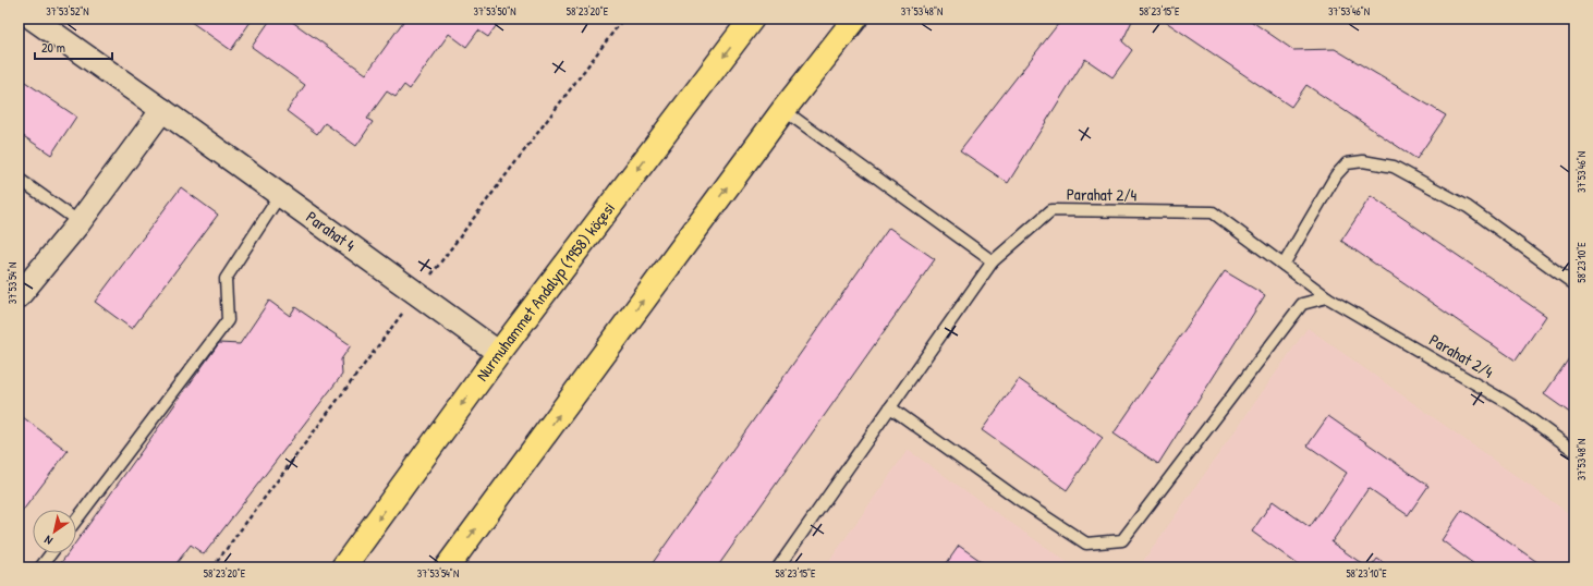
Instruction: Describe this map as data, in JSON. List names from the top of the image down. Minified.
{"streets":{"main road":["Nurmuhammet Andalyp (1958) köçesi"],"street":["Parahat 4"],"lane":["Parahat 2/4"]},"crossings":[["Parahat 4","Nurmuhammet Andalyp (1958) köçesi"]],"scale_bar":"20 m","north":"bottom left","coordinates":["37°53'52\"N","37°53'50\"N","58°23'20\"E","37°53'48\"N","58°23'15\"E","37°53'46\"N","58°23'10\"E","37°53'54\"N"]}
